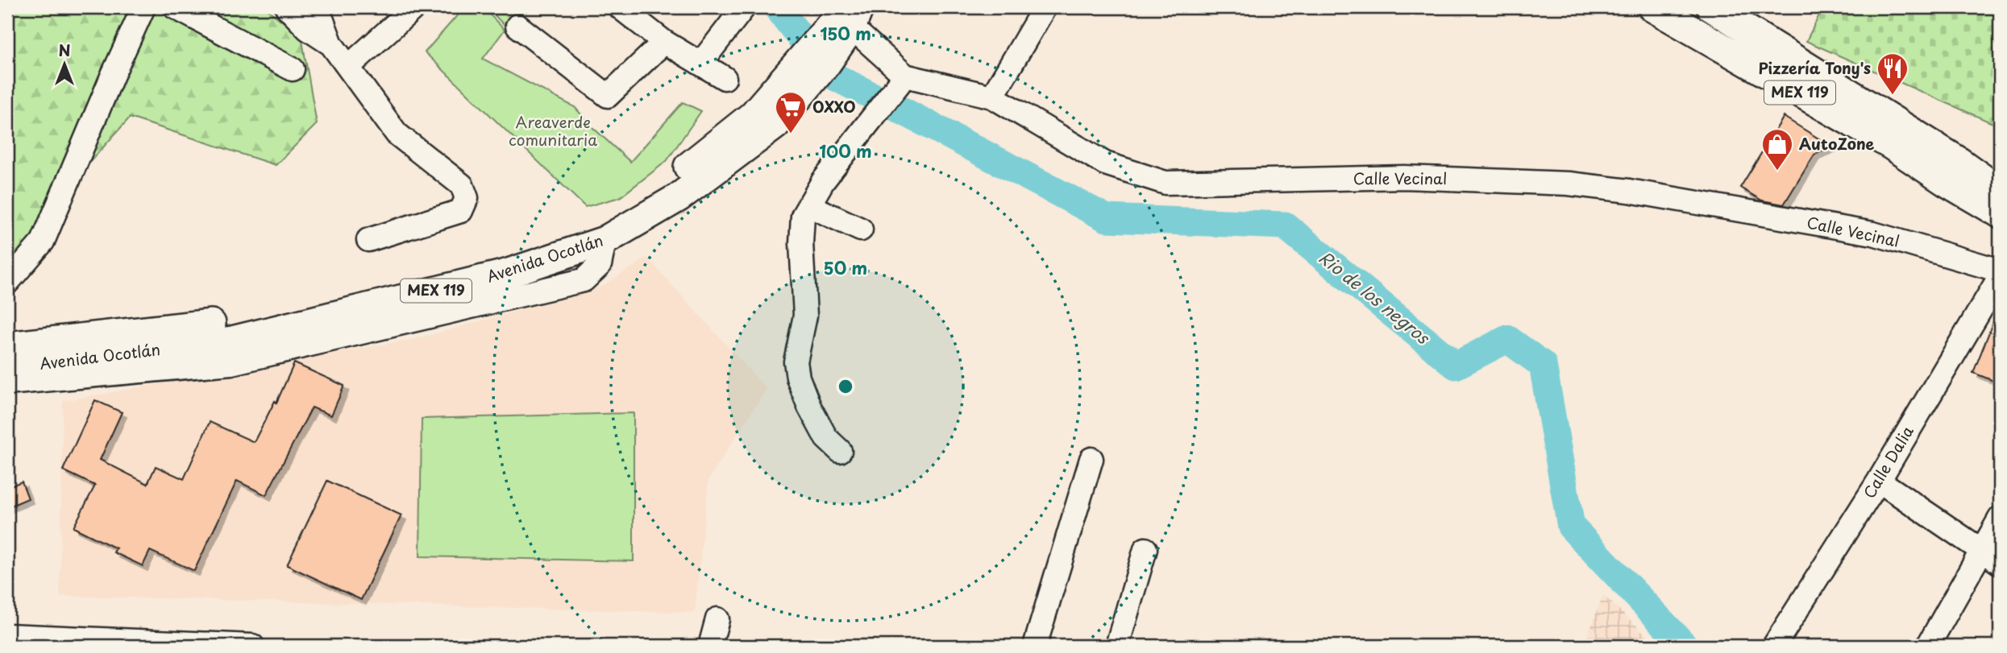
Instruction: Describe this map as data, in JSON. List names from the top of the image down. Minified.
{"streets":{"main road":["MEX 119","Avenida Ocotlán"],"street":["Calle Vecinal","Calle Dalia"]},"crossings":[["Calle Vecinal","Avenida Ocotlán"]],"water":["Rio de los negros"],"parks":["Areaverde comunitaria"],"places":{"restaurant":["Pizzería Tony's"],"supermarket":["OXXO"],"shop":["AutoZone"]},"north":"top","rings":["150 m","100 m","50 m"]}
